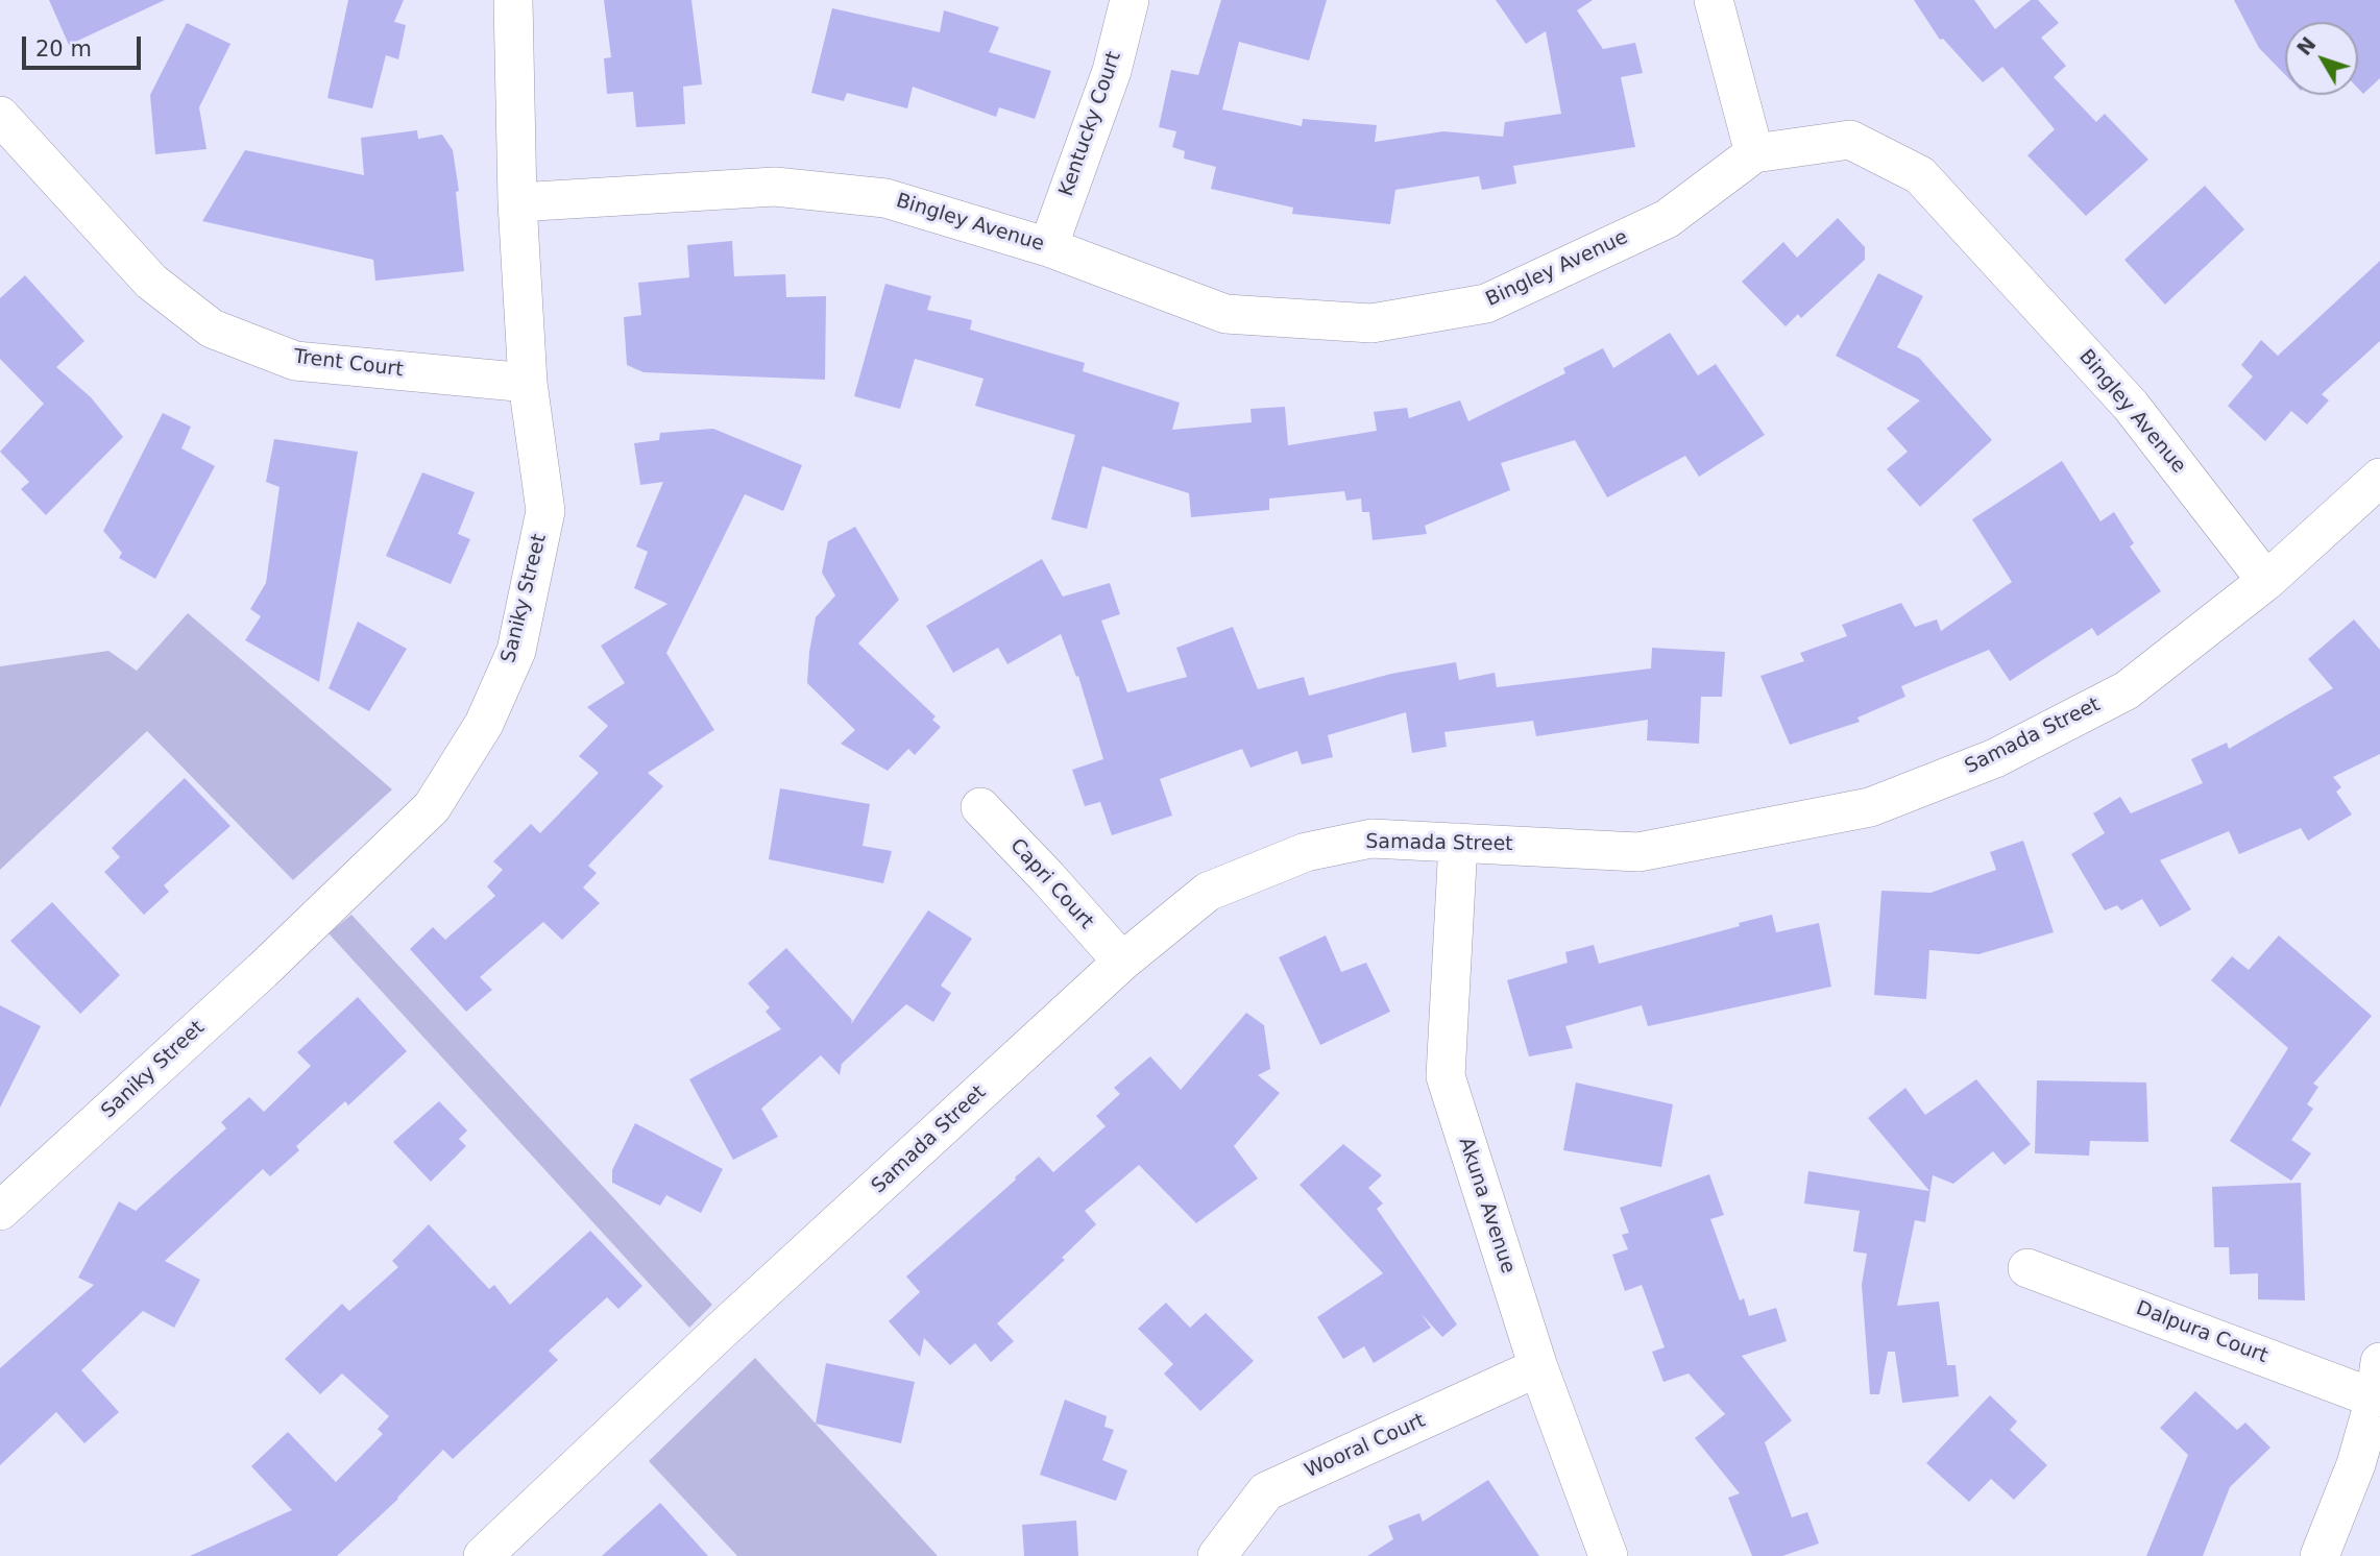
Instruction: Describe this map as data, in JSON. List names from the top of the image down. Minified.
{"streets":{"street":["Kentucky Court","Bingley Avenue","Trent Court","Saniky Street","Samada Street","Capri Court","Akuna Avenue","Dalpura Court","Wooral Court"]},"crossings":[["Kentucky Court","Bingley Avenue"],["Bingley Avenue","Saniky Street"],["Bingley Avenue","Samada Street"],["Trent Court","Saniky Street"],["Samada Street","Capri Court"],["Samada Street","Akuna Avenue"],["Akuna Avenue","Wooral Court"]],"scale_bar":"20 m","north":"top left"}
